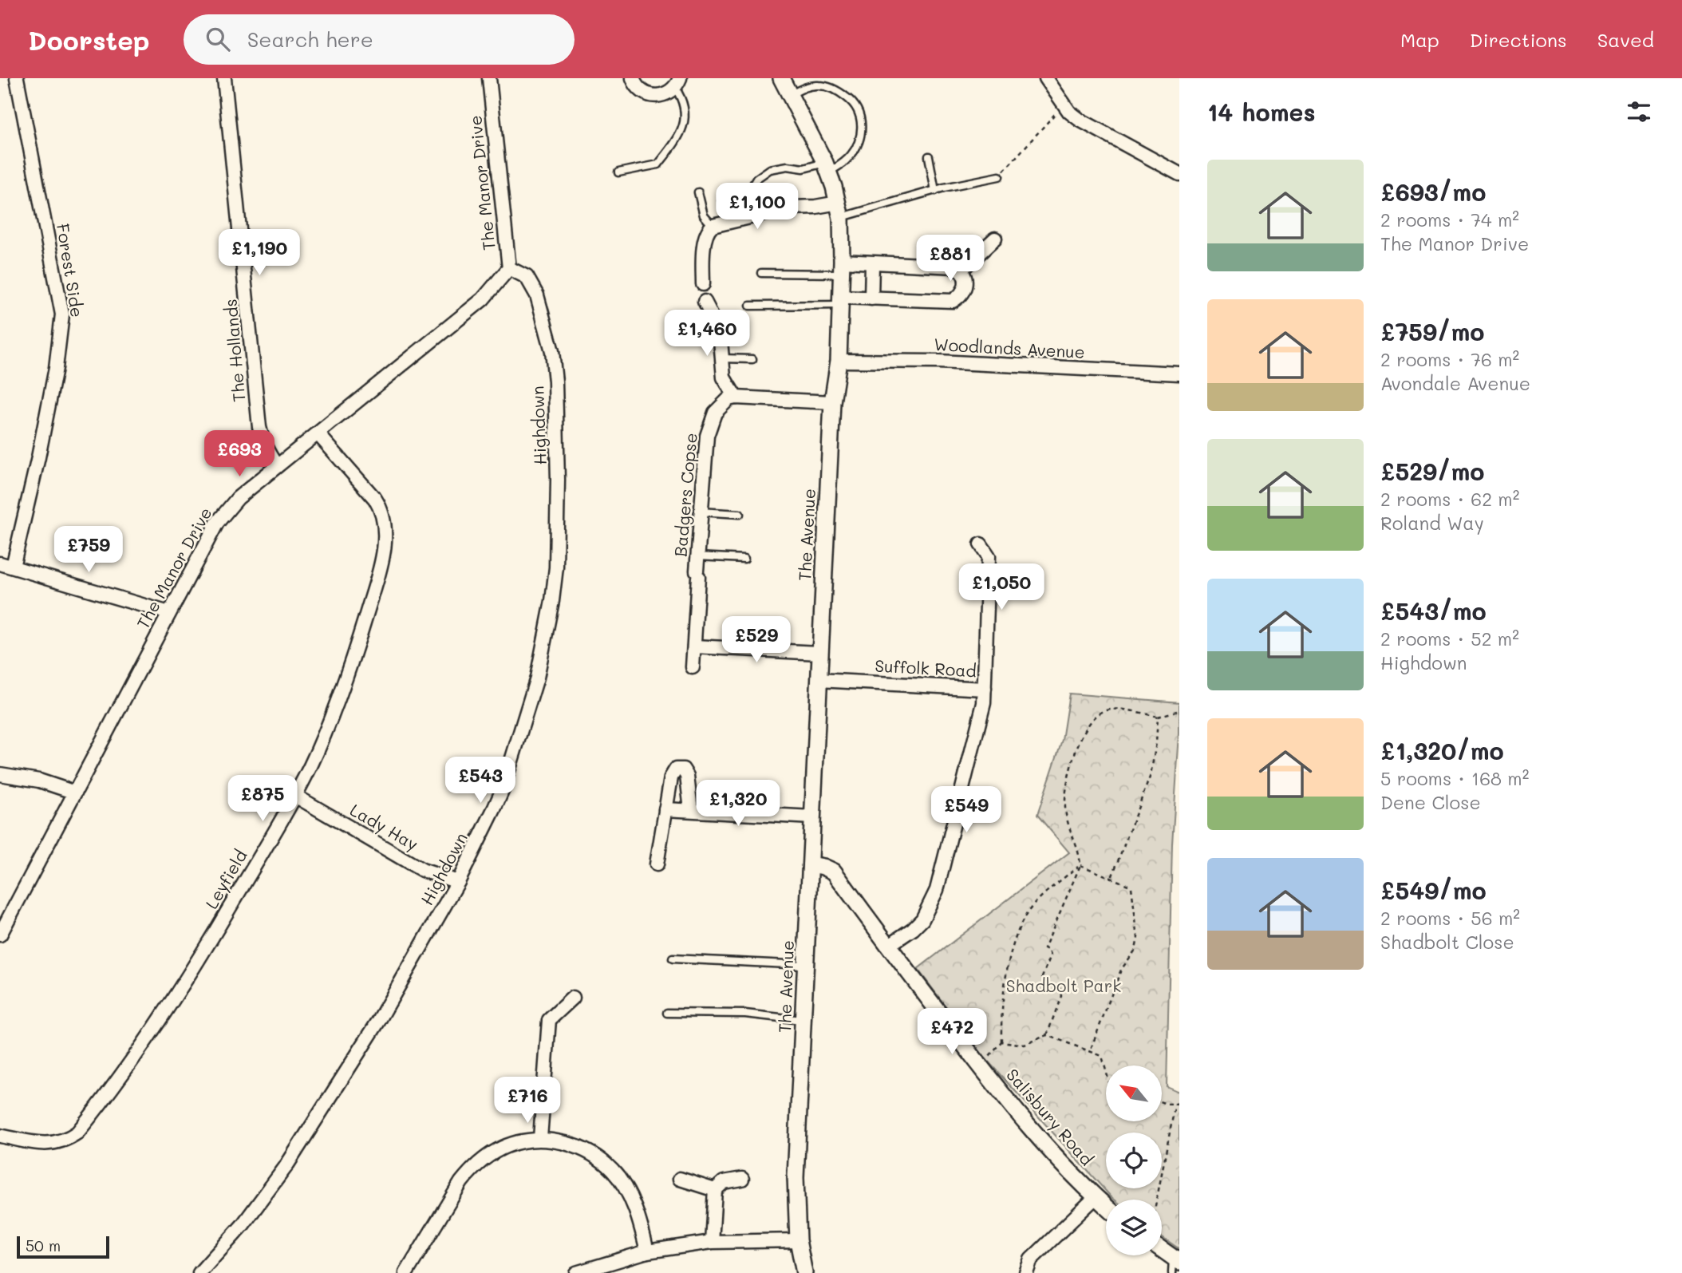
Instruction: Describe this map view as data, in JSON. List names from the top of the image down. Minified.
{"streets":{"street":["The Manor Drive","Forest Side","Woodlands Avenue","The Hollands","Highdown","Badgers Copse","The Avenue","Suffolk Road","Lady Hay","Leyfield","Salisbury Road"]},"crossings":[["The Manor Drive","The Hollands"],["The Manor Drive","Highdown"],["The Manor Drive","Leyfield"],["Woodlands Avenue","The Avenue"],["Highdown","Lady Hay"],["The Avenue","Suffolk Road"],["The Avenue","Salisbury Road"],["Lady Hay","Leyfield"]],"parks":["Shadbolt Park"],"scale_bar":"50 m","north":"top left","page":{"header":"Doorstep","search":"Search here","nav":["Map","Directions","Saved"],"heading":"14 homes","list":[{"name":"£693/mo","note":"2 rooms · 74 m² · The Manor Drive"},{"name":"£759/mo","note":"2 rooms · 76 m² · Avondale Avenue"},{"name":"£529/mo","note":"2 rooms · 62 m² · Roland Way"},{"name":"£543/mo","note":"2 rooms · 52 m² · Highdown"},{"name":"£1,320/mo","note":"5 rooms · 168 m² · Dene Close"},{"name":"£549/mo","note":"2 rooms · 56 m² · Shadbolt Close"}],"price":["£1,100","£1,190","£881","£1,460","£693","£759","£1,050","£529","£543","£875","£1,320","£549","£472","£716"],"scale":"50 m"}}
